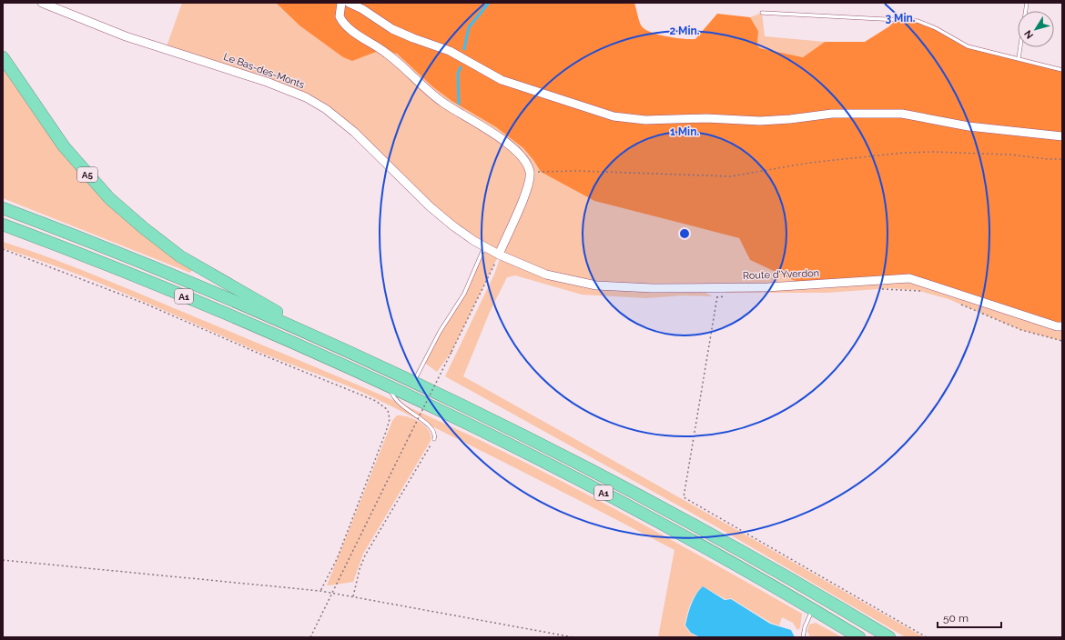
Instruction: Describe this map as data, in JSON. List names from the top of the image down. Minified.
{"streets":{"highway":["A5","A1"],"street":["Le Bas-des-Monts","Route d'Yverdon"]},"crossings":[["Le Bas-des-Monts","Route d'Yverdon"],["A5","A1"]],"scale_bar":"50 m","north":"bottom left","rings":["3 Min.","2 Min.","1 Min."]}
